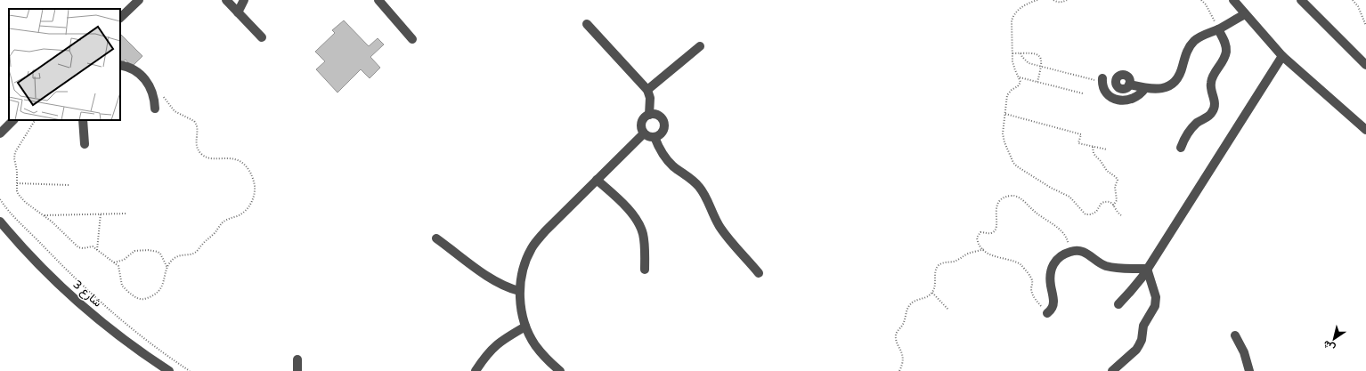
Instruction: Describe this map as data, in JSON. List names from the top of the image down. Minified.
{"streets":{"street":["شارع 3"]},"north":"bottom left"}
